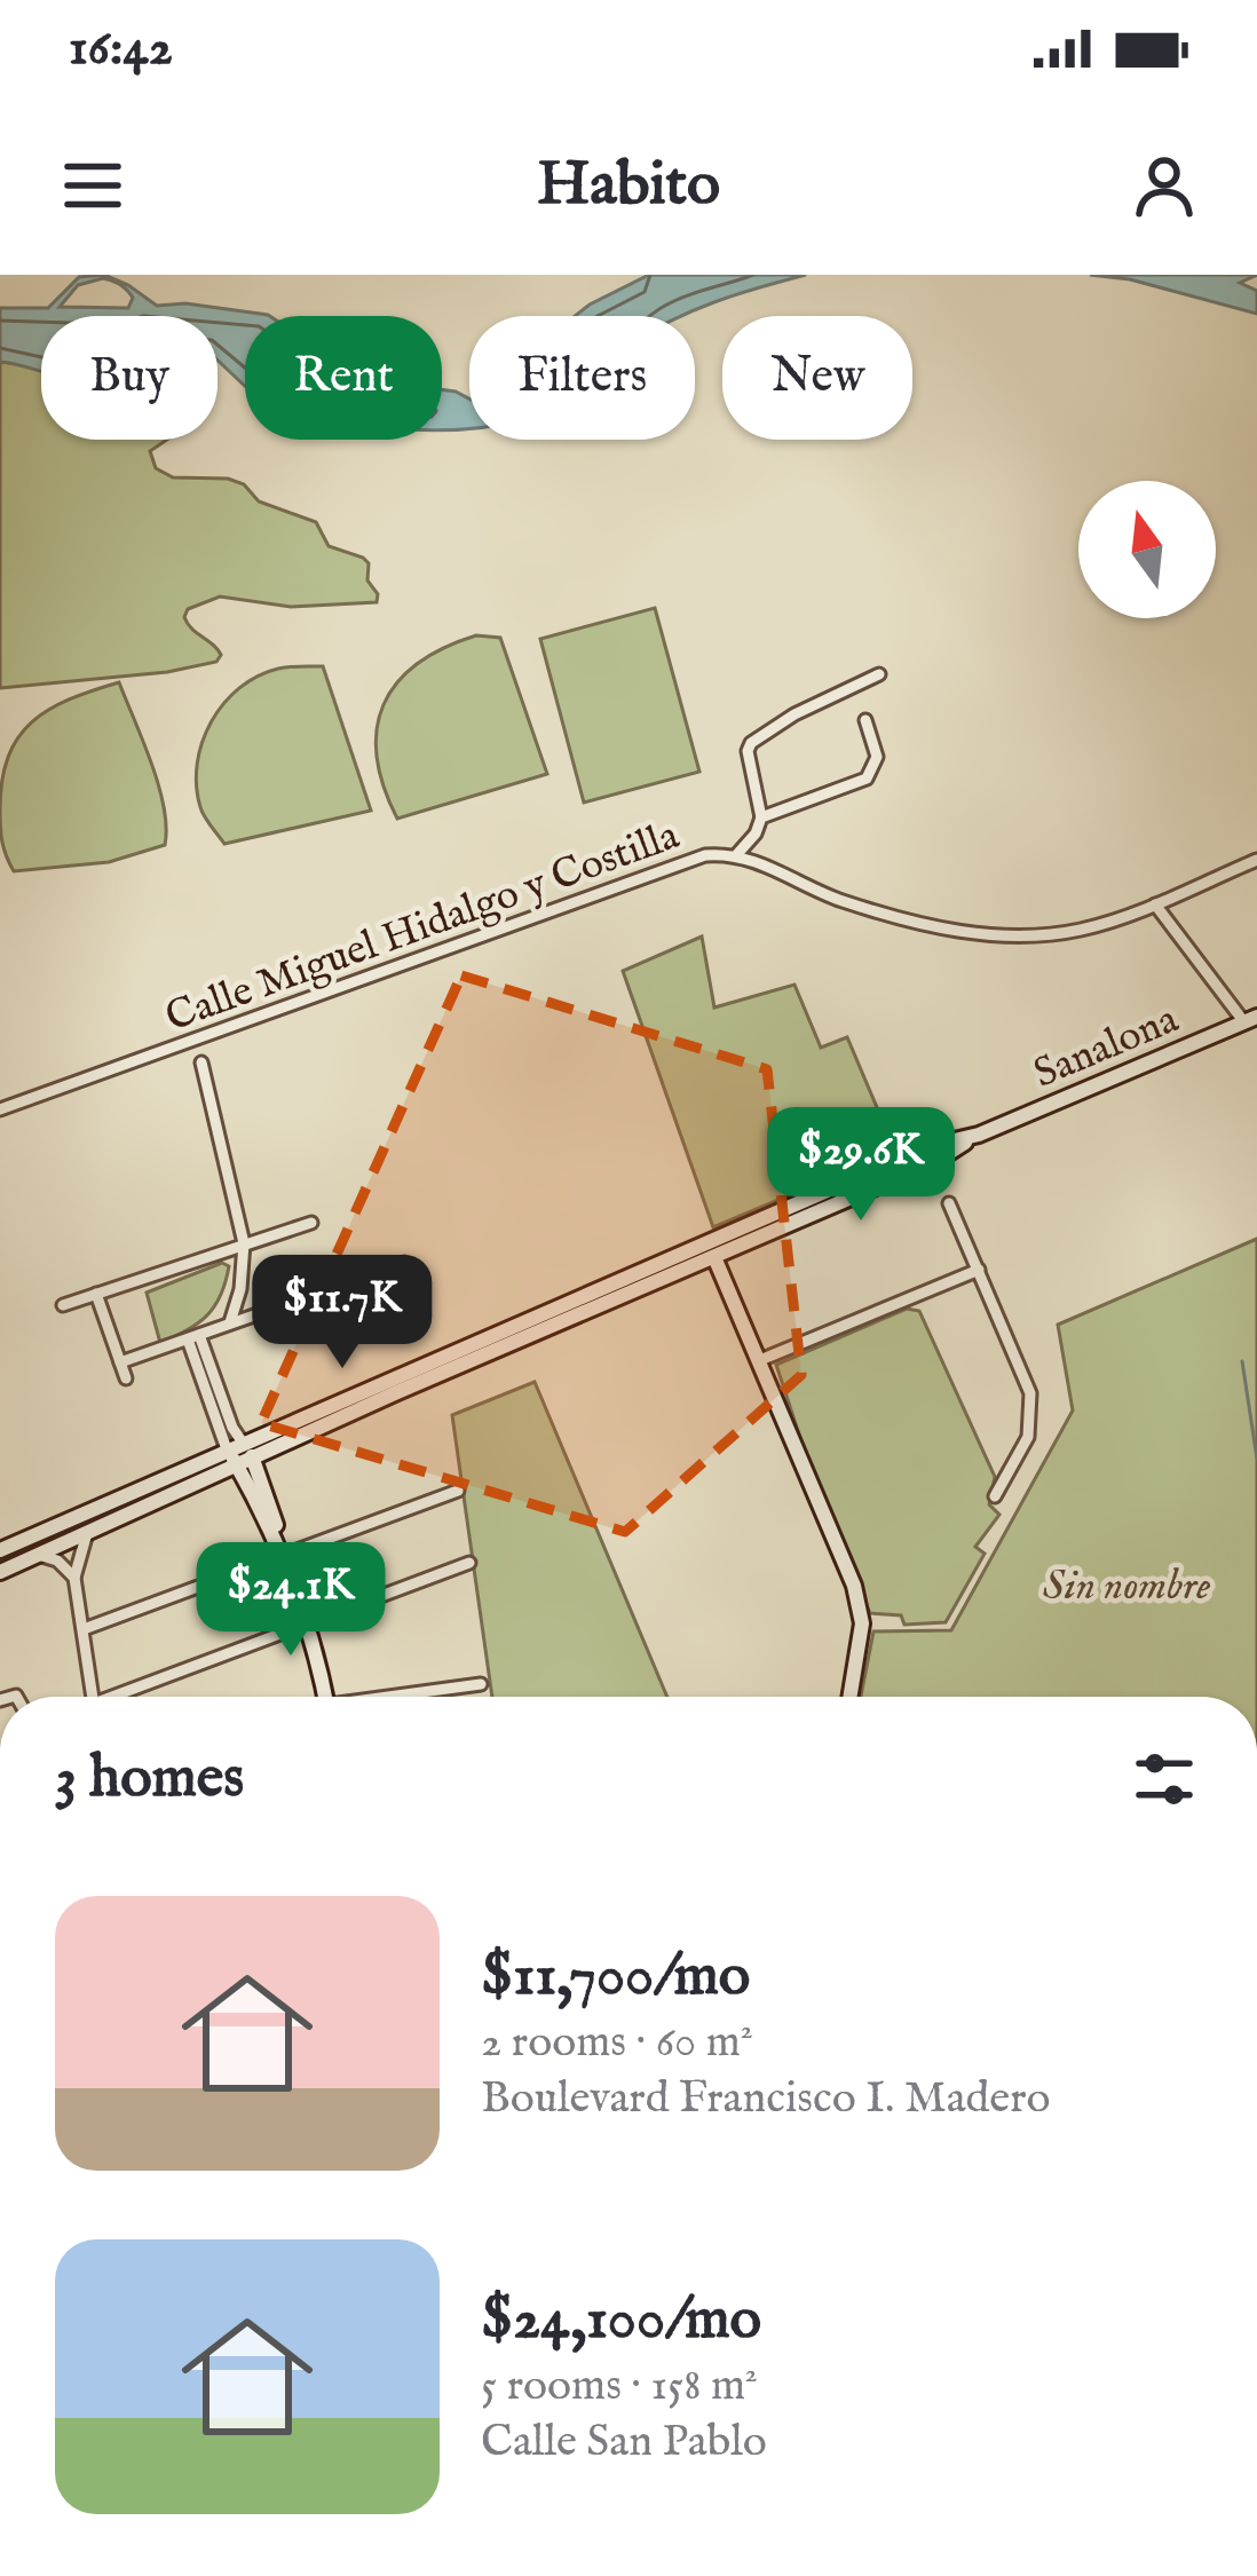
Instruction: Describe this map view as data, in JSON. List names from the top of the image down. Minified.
{"streets":{"main road":["Sanalona"],"street":["Calle Miguel Hidalgo y Costilla"]},"parks":["Sin nombre"],"north":"top","page":{"status":"16:42","header":"Habito","chip":["Buy","Rent","Filters","New"],"price":["$29.6K","$11.7K","$24.1K"],"heading":"3 homes","list":[{"name":"$11,700/mo","note":"2 rooms · 60 m² · Boulevard Francisco I. Madero"},{"name":"$24,100/mo","note":"5 rooms · 158 m² · Calle San Pablo"}]}}
